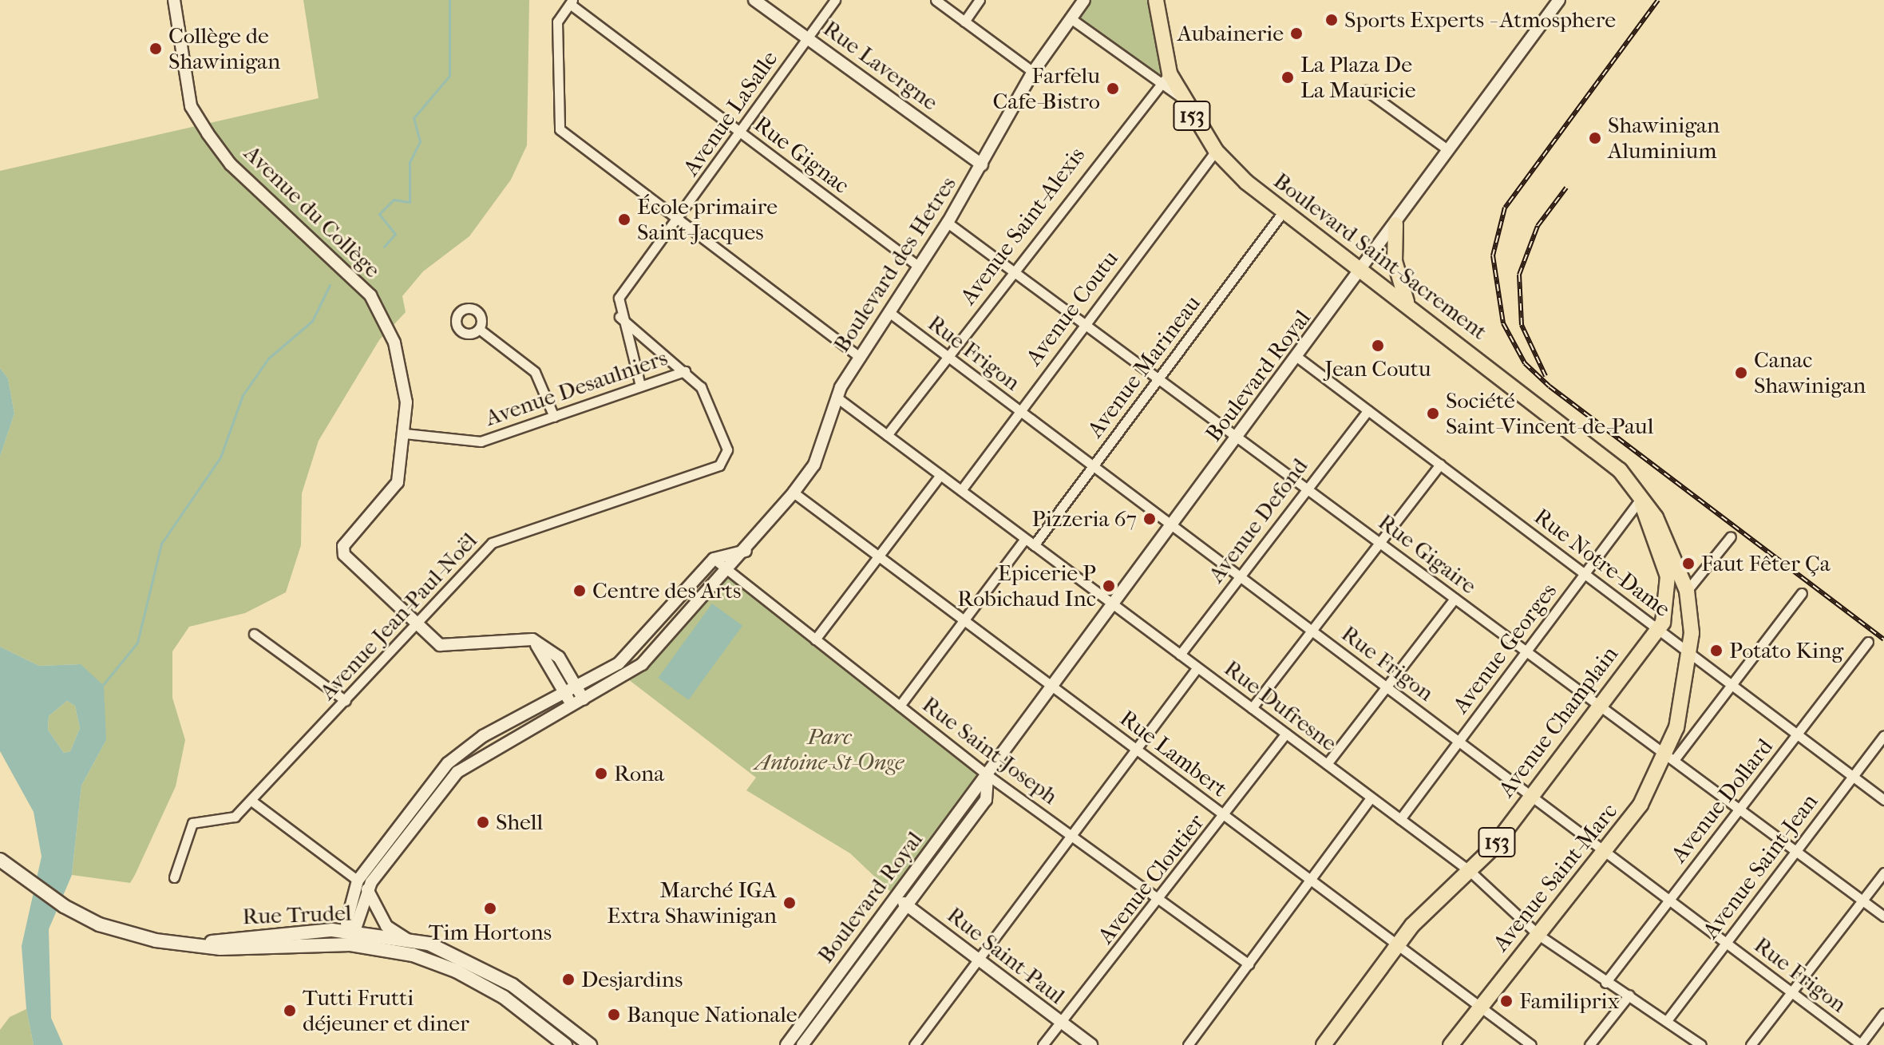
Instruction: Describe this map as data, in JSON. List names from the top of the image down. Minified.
{"streets":{"main road":["153","Boulevard Saint-Sacrement","Avenue Champlain","Avenue Saint-Marc","Rue Trudel"],"street":["Rue Lavergne","Avenue LaSalle","Rue Gignac","Avenue du Collège","Avenue Saint-Alexis","Boulevard des Hetres","Avenue Coutu","Rue Frigon","Avenue Marineau","Boulevard Royal","Avenue Desaulniers","Avenue Defond","Rue Gigaire","Rue Notre-Dame","Avenue Jean-Paul-Noël","Avenue Georges","Rue Dufresne","Rue Saint-Joseph","Rue Lambert","Avenue Dollard","Avenue Saint-Jean","Avenue Cloutier","Rue Saint-Paul"]},"crossings":[["Rue Lavergne","Avenue LaSalle"],["Rue Lavergne","Boulevard des Hetres"],["Avenue LaSalle","Rue Gignac"],["Avenue LaSalle","Avenue Jean-Paul-Noël"],["Rue Gignac","Boulevard des Hetres"],["Avenue du Collège","Avenue Desaulniers"],["Avenue du Collège","Avenue Jean-Paul-Noël"],["Avenue Saint-Alexis","Boulevard Saint-Sacrement"],["Avenue Saint-Alexis","Rue Frigon"],["Avenue Saint-Alexis","Rue Gigaire"],["Avenue Saint-Alexis","Rue Dufresne"],["Boulevard Saint-Sacrement","Avenue Coutu"],["Boulevard Saint-Sacrement","Avenue Marineau"],["Boulevard Saint-Sacrement","Boulevard Royal"],["Boulevard Saint-Sacrement","Rue Notre-Dame"],["Boulevard Saint-Sacrement","Avenue Georges"],["Boulevard Saint-Sacrement","Avenue Champlain"],["Boulevard Saint-Sacrement","Avenue Saint-Marc"],["Boulevard des Hetres","Rue Frigon"],["Boulevard des Hetres","Rue Gigaire"],["Boulevard des Hetres","Rue Dufresne"],["Boulevard des Hetres","Rue Saint-Joseph"],["Boulevard des Hetres","Rue Lambert"],["Boulevard des Hetres","Rue Trudel"],["Avenue Coutu","Rue Frigon"],["Avenue Coutu","Rue Gigaire"],["Avenue Coutu","Rue Dufresne"],["Rue Frigon","Avenue Marineau"],["Rue Frigon","Boulevard Royal"],["Rue Frigon","Avenue Defond"],["Rue Frigon","Avenue Georges"],["Rue Frigon","Avenue Champlain"],["Rue Frigon","Avenue Dollard"],["Rue Frigon","Avenue Saint-Jean"],["Rue Frigon","Avenue Saint-Marc"],["Avenue Marineau","Rue Gigaire"],["Avenue Marineau","Rue Dufresne"],["Boulevard Royal","Rue Gigaire"],["Boulevard Royal","Rue Notre-Dame"],["Boulevard Royal","Rue Dufresne"],["Boulevard Royal","Rue Saint-Joseph"],["Boulevard Royal","Rue Lambert"],["Boulevard Royal","Rue Saint-Paul"],["Avenue Desaulniers","Avenue Jean-Paul-Noël"],["Avenue Defond","Rue Gigaire"],["Avenue Defond","Rue Notre-Dame"],["Avenue Defond","Rue Dufresne"],["Rue Gigaire","Avenue Georges"],["Rue Gigaire","Avenue Champlain"],["Rue Gigaire","Avenue Dollard"],["Rue Gigaire","Avenue Saint-Jean"],["Rue Gigaire","Avenue Saint-Marc"],["Rue Notre-Dame","Avenue Georges"],["Rue Notre-Dame","Avenue Champlain"],["Rue Notre-Dame","Avenue Dollard"],["Rue Notre-Dame","Avenue Saint-Jean"],["Rue Notre-Dame","Avenue Saint-Marc"],["Avenue Georges","Rue Dufresne"],["Rue Dufresne","Avenue Champlain"],["Rue Dufresne","Avenue Dollard"],["Rue Dufresne","Avenue Saint-Jean"],["Rue Dufresne","Avenue Saint-Marc"],["Rue Dufresne","Avenue Cloutier"],["Avenue Champlain","Rue Lambert"],["Rue Saint-Joseph","Avenue Cloutier"],["Rue Lambert","Avenue Saint-Marc"],["Rue Lambert","Avenue Cloutier"],["Avenue Cloutier","Rue Saint-Paul"]],"parks":["Parc Antoine-St-Onge"],"places":["Sports Experts - Atmosphere","Aubainerie","Collège de Shawinigan","La Plaza De La Mauricie","Farfelu Cafe-Bistro","Shawinigan Aluminium","École primaire Saint-Jacques","Jean Coutu","Canac Shawinigan","Société Saint-Vincent-de-Paul","Pizzeria 67","Faut Fêter Ça","Epicerie P Robichaud Inc","Centre des Arts","Potato King","Rona","Shell","Marché IGA Extra Shawinigan","Tim Hortons","Desjardins","Familiprix","Tutti Frutti déjeuner et diner","Banque Nationale"]}
